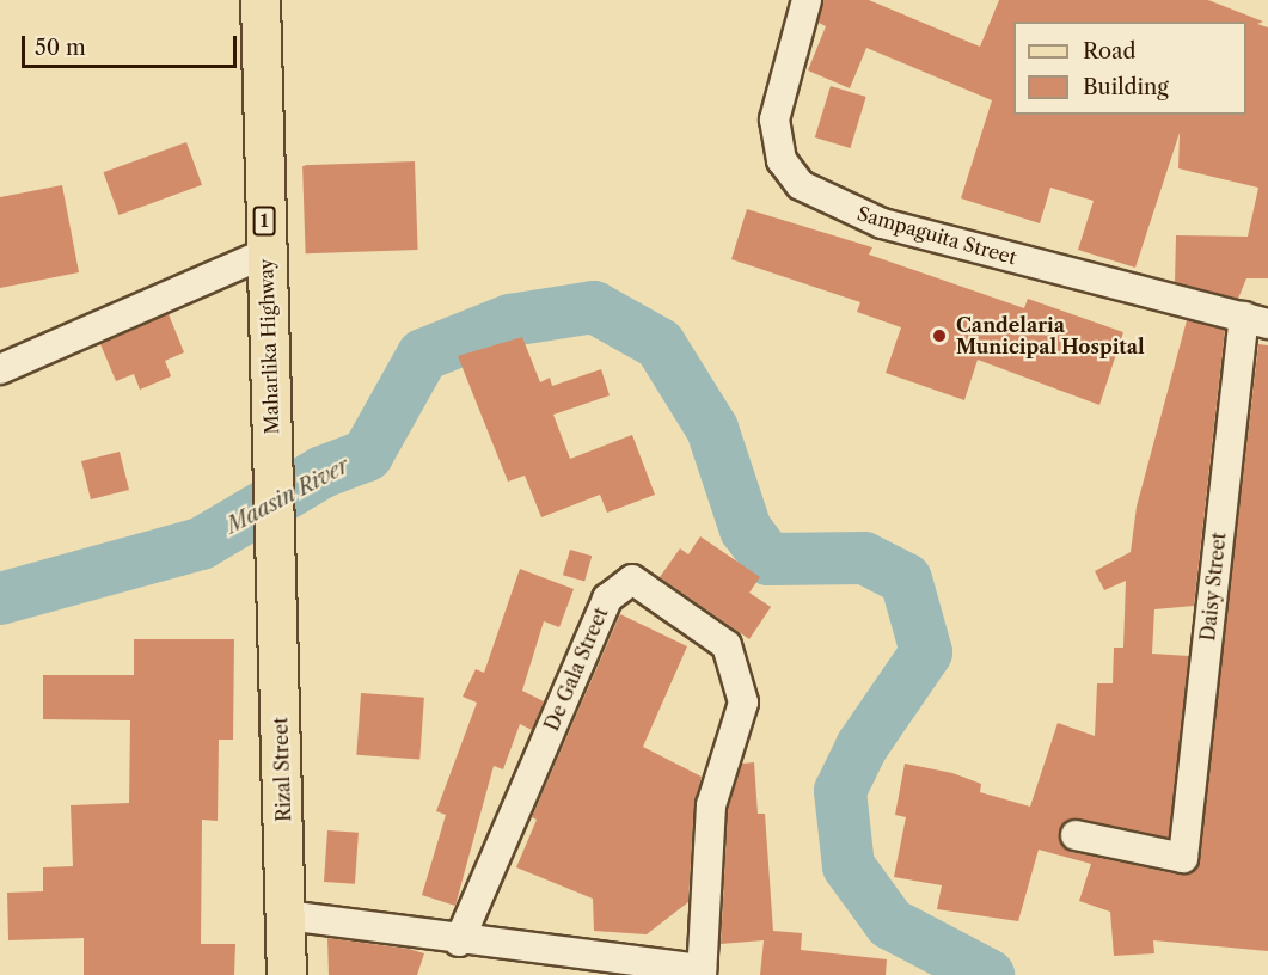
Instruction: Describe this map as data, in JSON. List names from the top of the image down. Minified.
{"streets":{"main road":["1","Maharlika Highway","Rizal Street"],"street":["Sampaguita Street","Daisy Street","De Gala Street"]},"crossings":[["Sampaguita Street","Daisy Street"],["Maharlika Highway","Rizal Street"],["De Gala Street","Rizal Street"]],"water":["Maasin River"],"places":["Candelaria Municipal Hospital"],"legend":["Road","Building"],"scale_bar":"50 m"}
